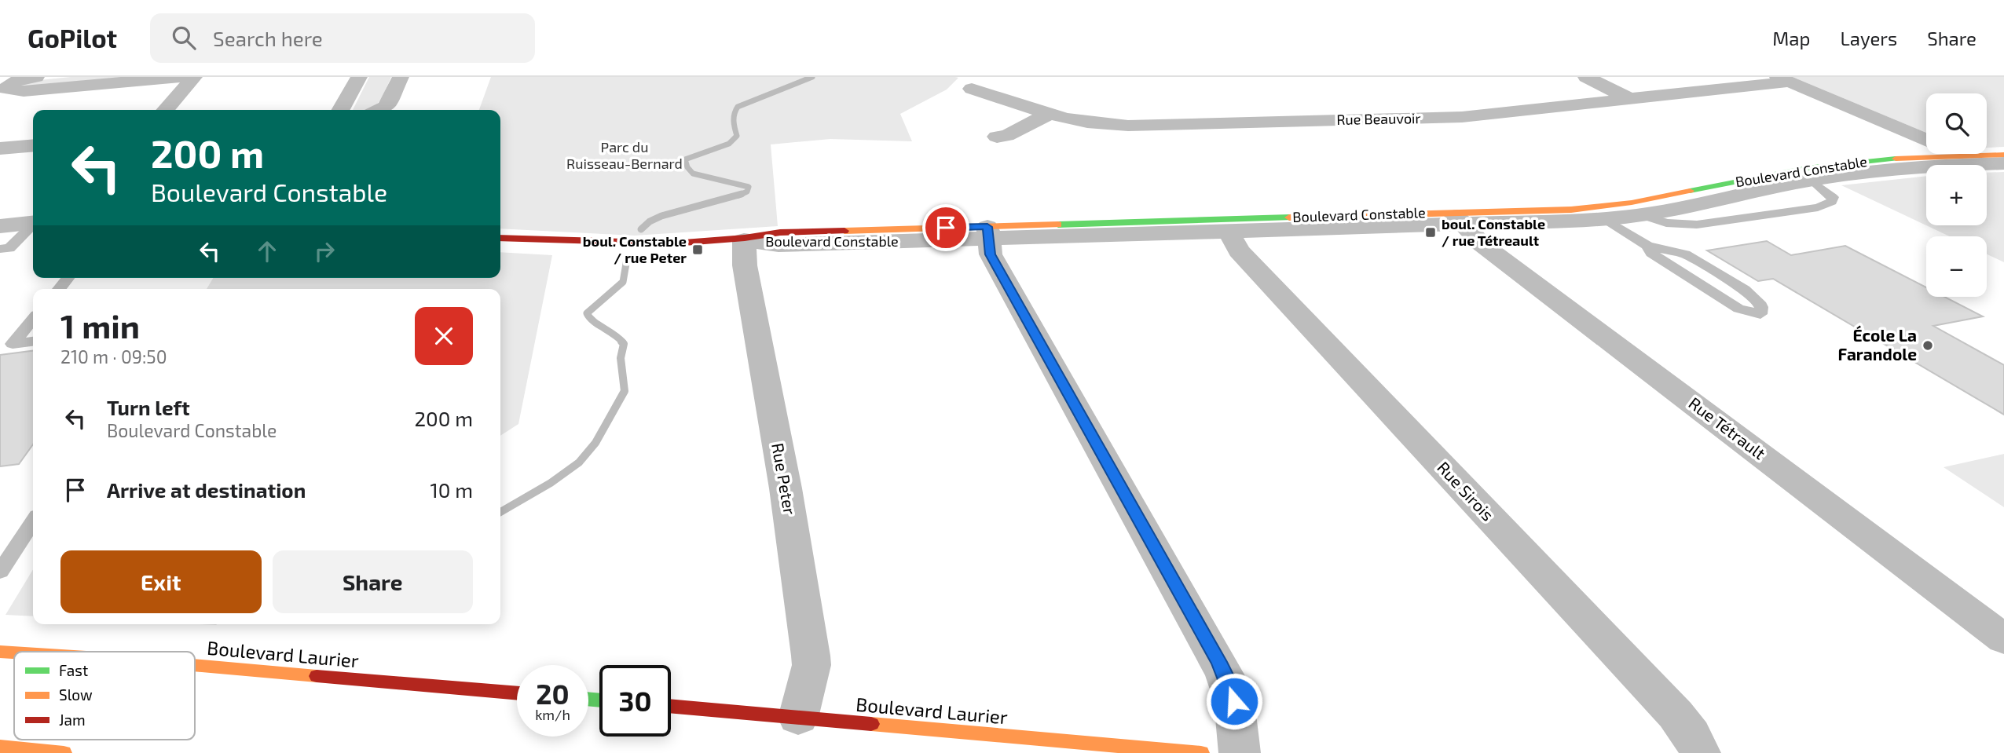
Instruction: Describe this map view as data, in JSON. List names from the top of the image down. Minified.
{"streets":{"street":["Rue Beauvoir","Boulevard Constable","Rue Tétrault","Rue Peter","Rue Sirois","Boulevard Laurier"]},"crossings":[["Boulevard Constable","Rue Tétrault"],["Boulevard Constable","Rue Peter"],["Boulevard Constable","Rue Sirois"],["Rue Peter","Boulevard Laurier"]],"parks":["Parc du Ruisseau-Bernard"],"places":{"transit":["boul. Constable / rue Tétreault","boul. Constable / rue Peter"],"other":["École La Farandole"]},"legend":["Fast","Slow","Jam"],"page":{"header":"GoPilot","search":"Search here","nav":["Map","Layers","Share"],"map_buttons":["+","−"],"turn":["200 m","Boulevard Constable"],"heading":["1 min","210 m · 09:50"],"list":[{"name":"Turn left","note":"Boulevard Constable","value":"200 m"},{"name":"Arrive at destination","value":"10 m"}],"buttons":["Exit","Share"],"speed":"20 km/h","limit":"30"}}
